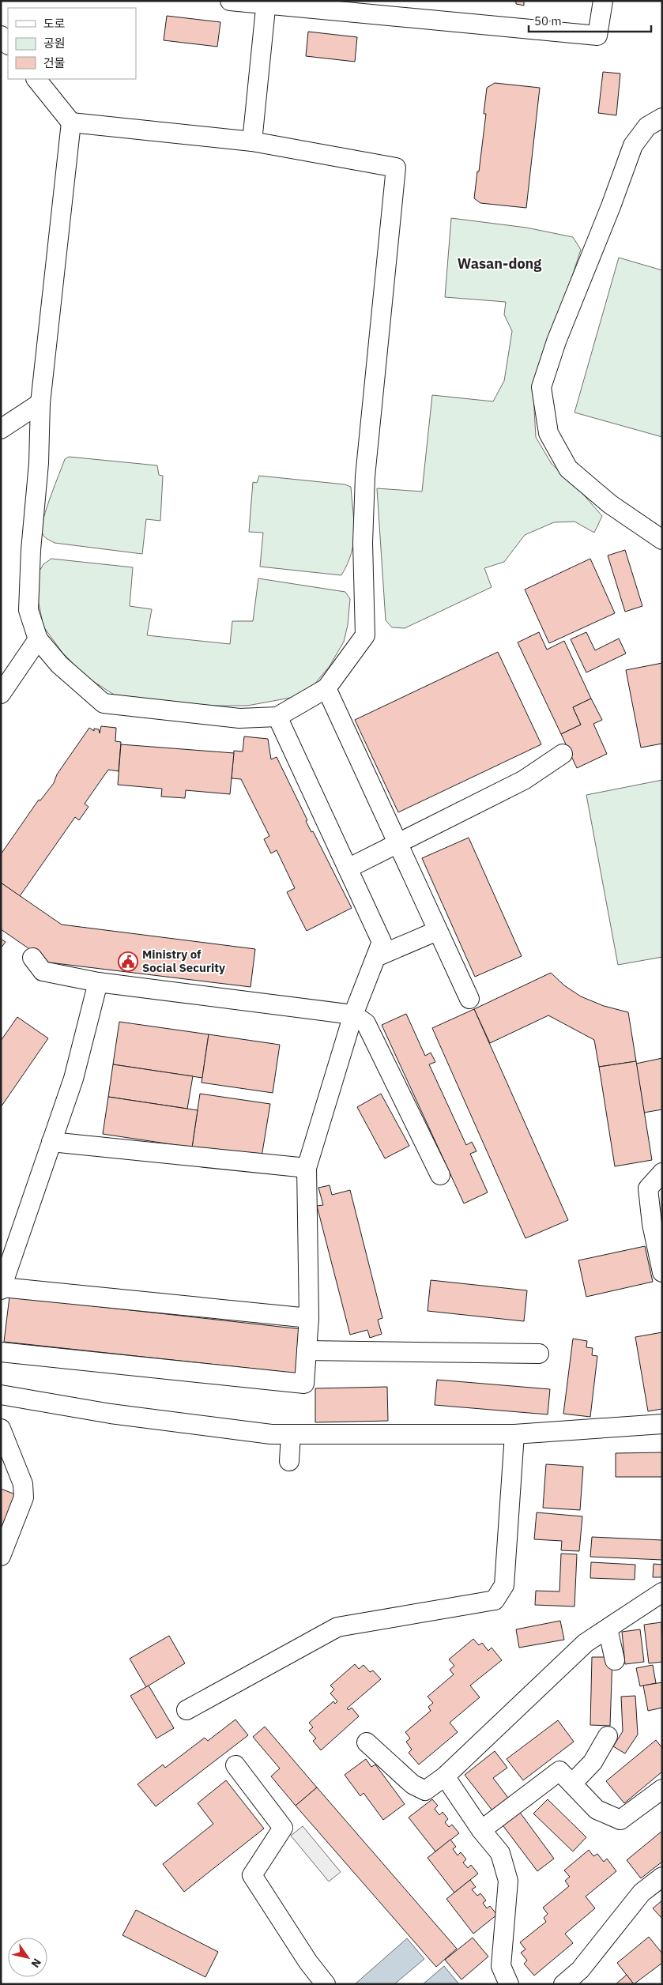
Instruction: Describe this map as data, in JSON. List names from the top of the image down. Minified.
{"districts":["Wasan-dong"],"places":{"public building":["Ministry of Social Security"]},"legend":["도로","공원","건물"],"scale_bar":"50 m","north":"bottom right"}
